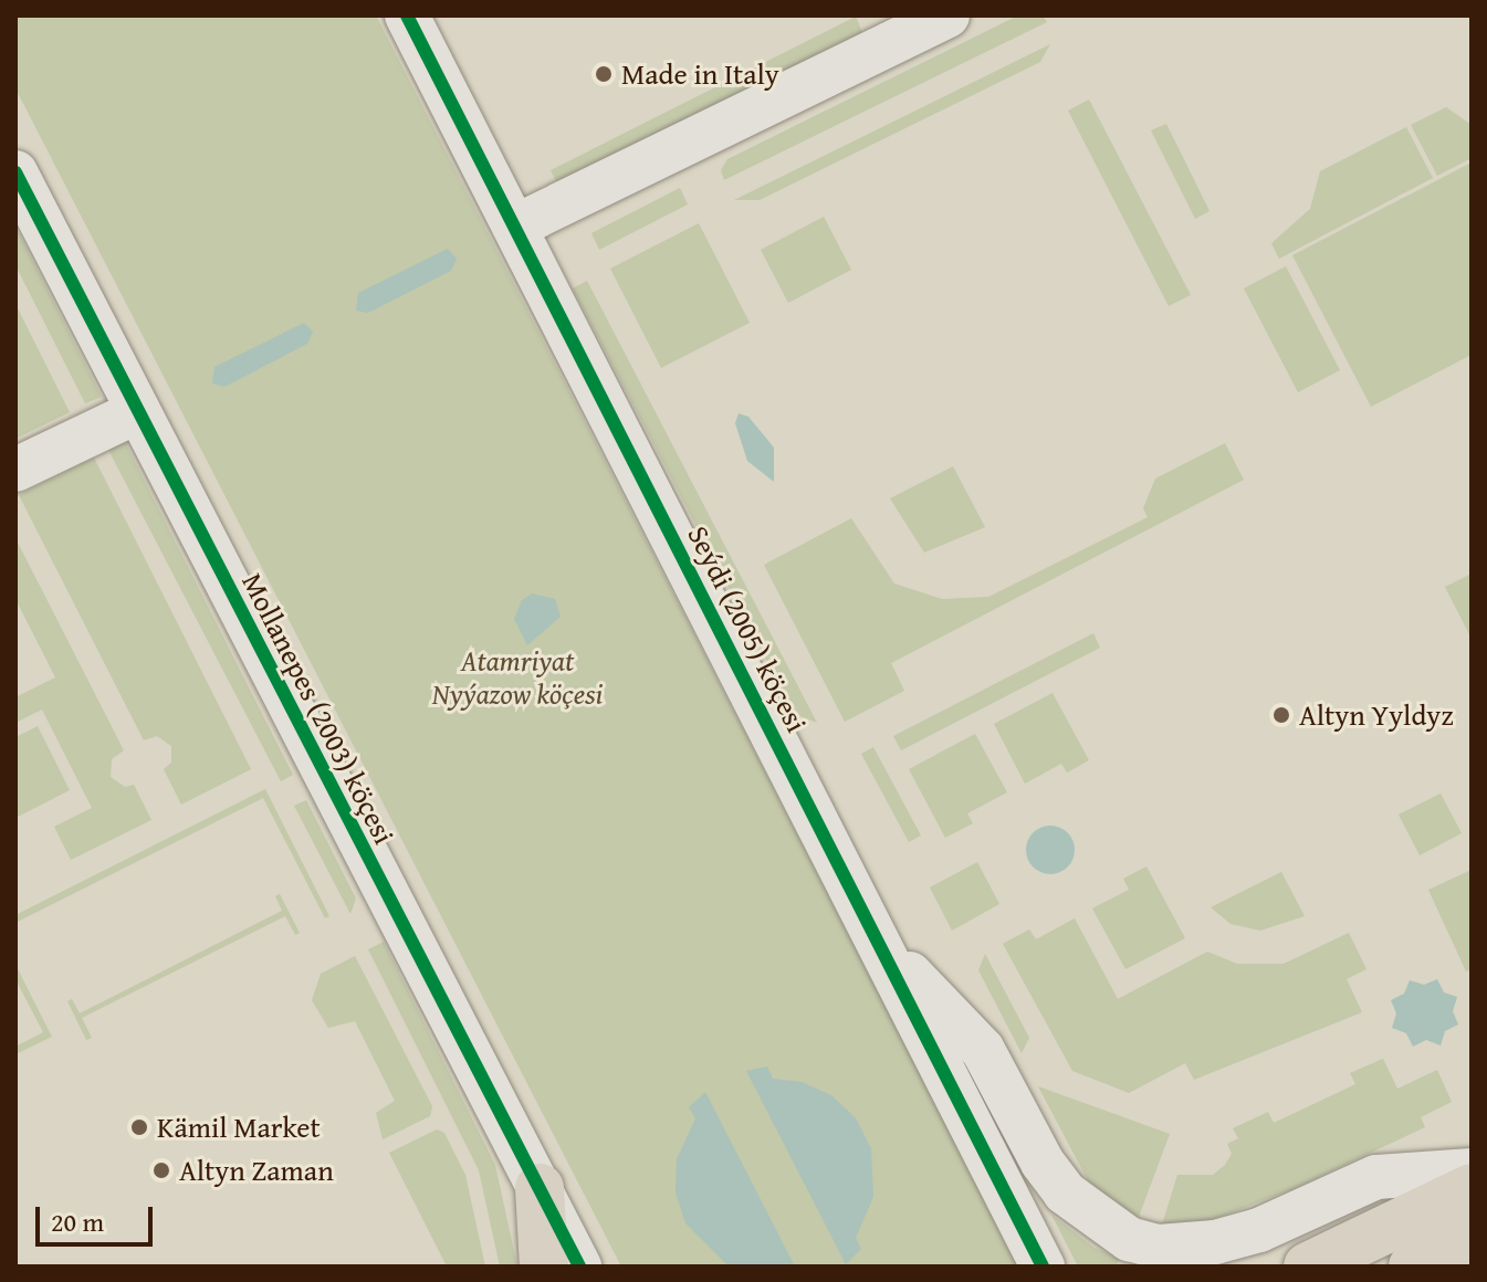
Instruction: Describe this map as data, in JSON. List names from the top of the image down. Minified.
{"streets":{"street":["Seýdi (2005) köçesi","Mollanepes (2003) köçesi"]},"parks":["Atamriyat Nyýazow köçesi"],"places":["Made in Italy","Altyn Yyldyz","Kämil Market","Altyn Zaman"],"scale_bar":"20 m"}
